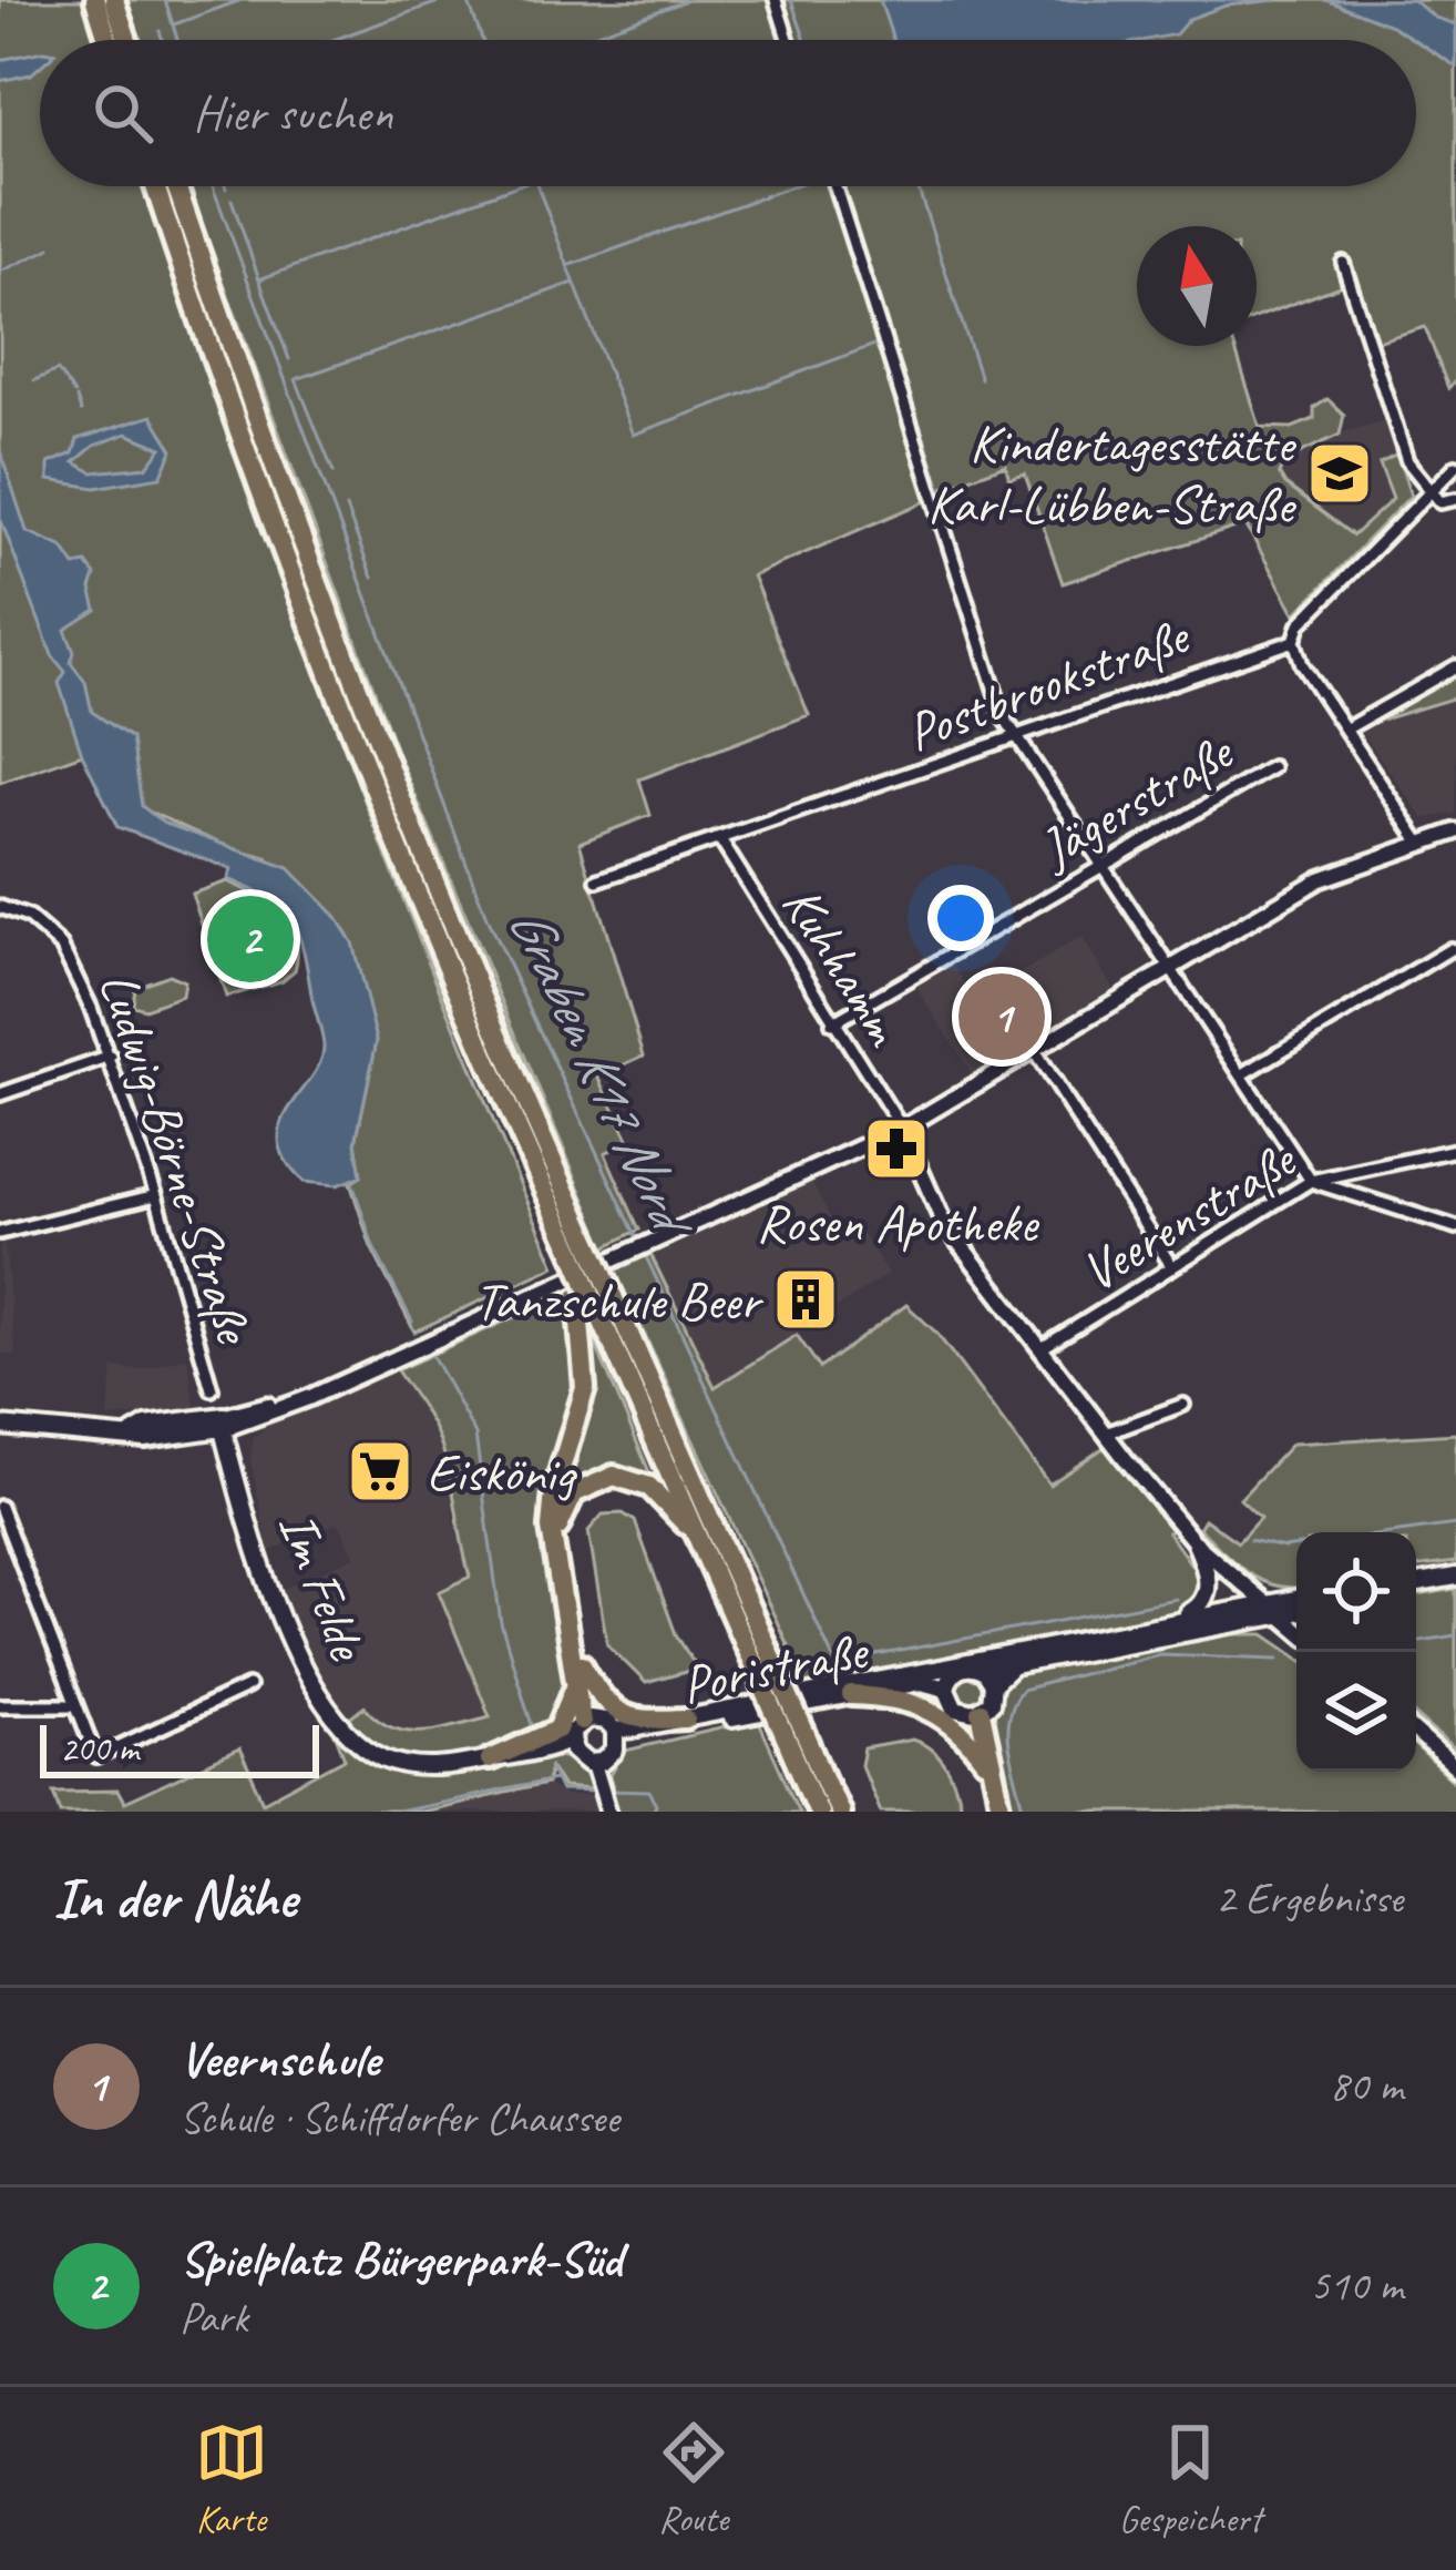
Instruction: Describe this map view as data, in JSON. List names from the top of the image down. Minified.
{"streets":{"main road":["Im Felde","Poristraße"],"street":["Postbrookstraße","Jägerstraße","Kuhhamm","Ludwig-Börne-Straße","Veerenstraße"]},"crossings":[["Postbrookstraße","Kuhhamm"],["Jägerstraße","Kuhhamm"],["Im Felde","Poristraße"]],"water":["Graben K17 Nord"],"places":{"school or university":["Kindertagesstätte Karl-Lübben-Straße"],"pharmacy":["Rosen Apotheke"],"building":["Tanzschule Beer"],"supermarket":["Eiskönig"]},"scale_bar":"200 m","north":"top","page":{"search":"Hier suchen","pins":["2","1"],"scale":"200 m","heading":["In der Nähe","2 Ergebnisse"],"list":[{"mark":"1","name":"Veernschule","note":"Schule · Schiffdorfer Chaussee","value":"80 m"},{"mark":"2","name":"Spielplatz Bürgerpark-Süd","note":"Park","value":"510 m"}],"nav":["Karte","Route","Gespeichert"]}}
